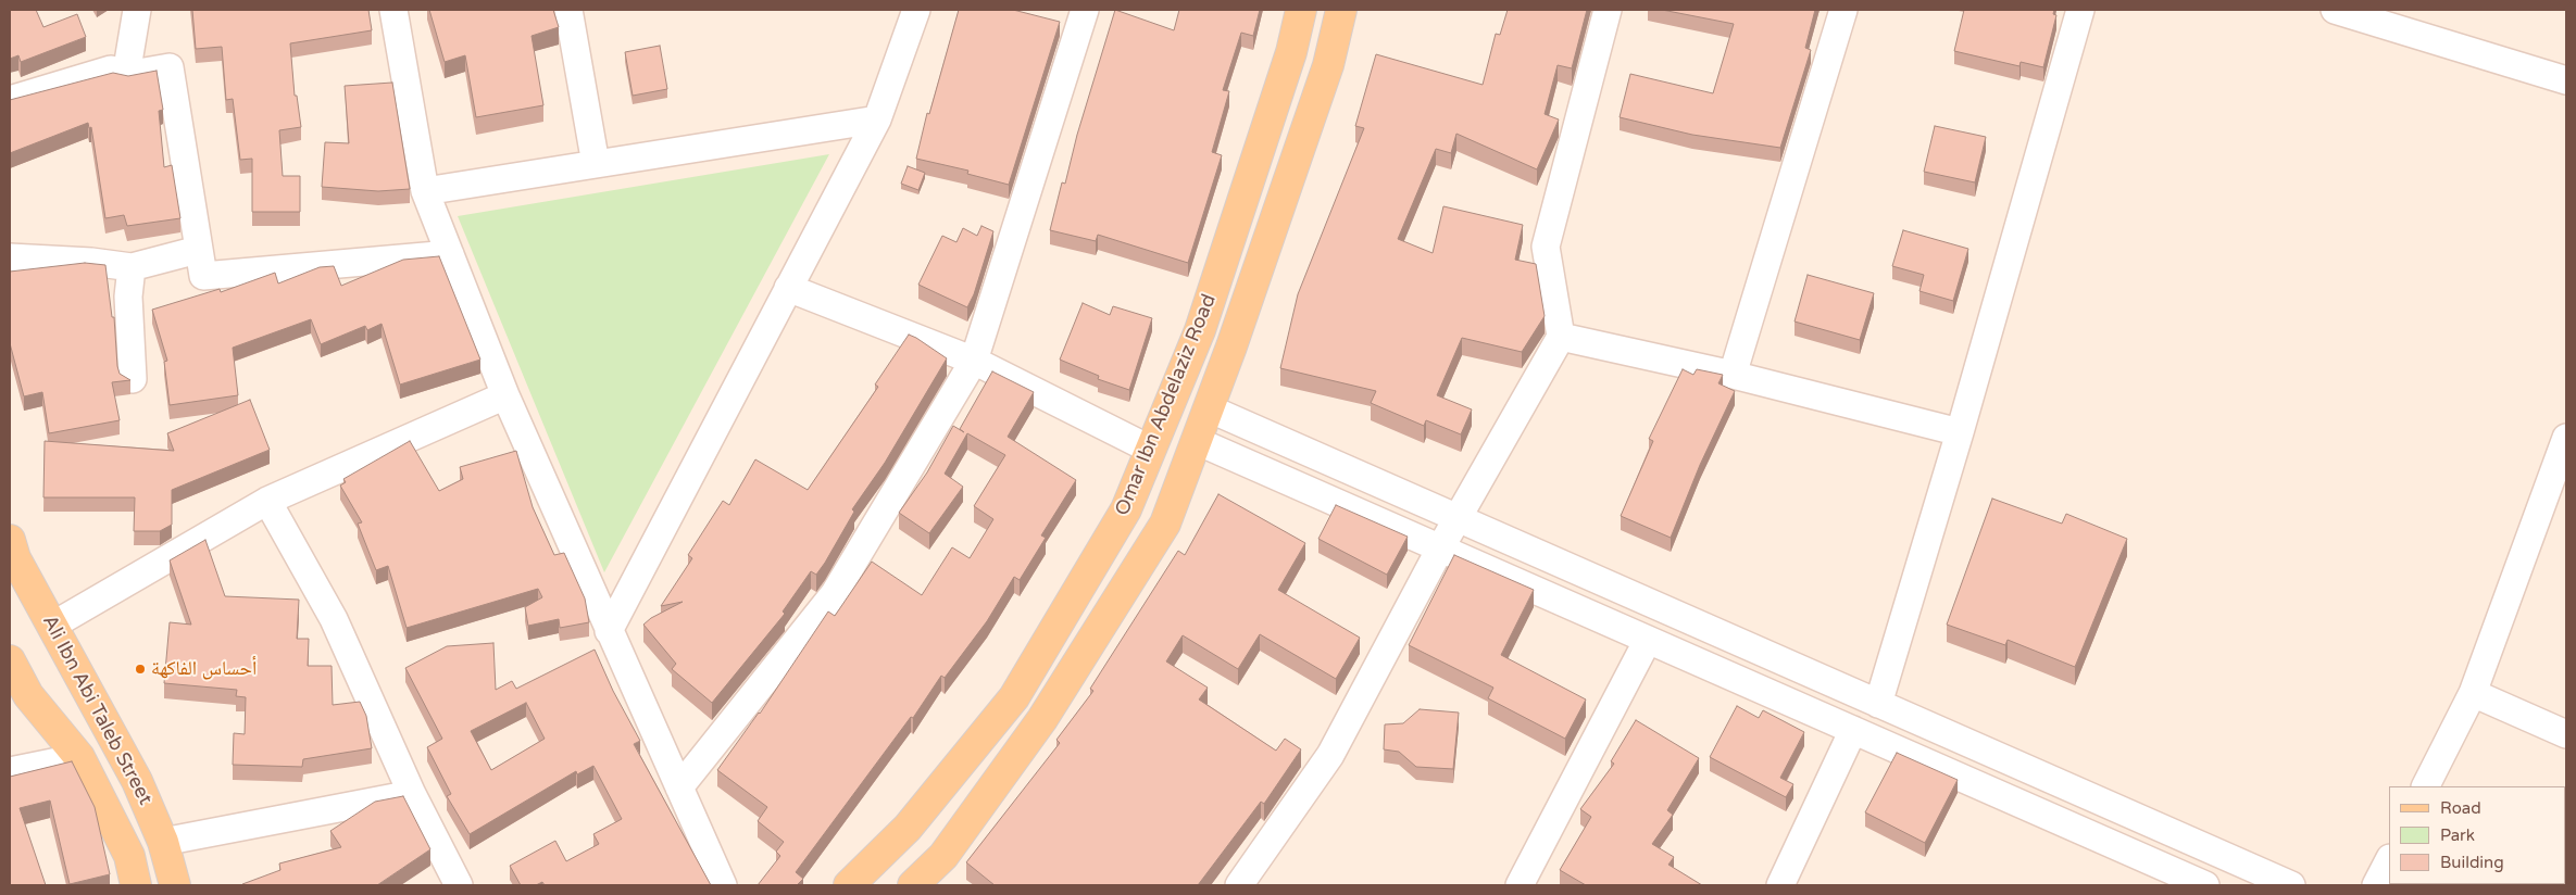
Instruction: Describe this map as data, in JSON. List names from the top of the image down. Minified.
{"streets":{"main road":["Omar Ibn Abdelaziz Road","Ali Ibn Abi Taleb Street"]},"places":["أحساس الفاكهة"],"legend":["Road","Park","Building"]}
